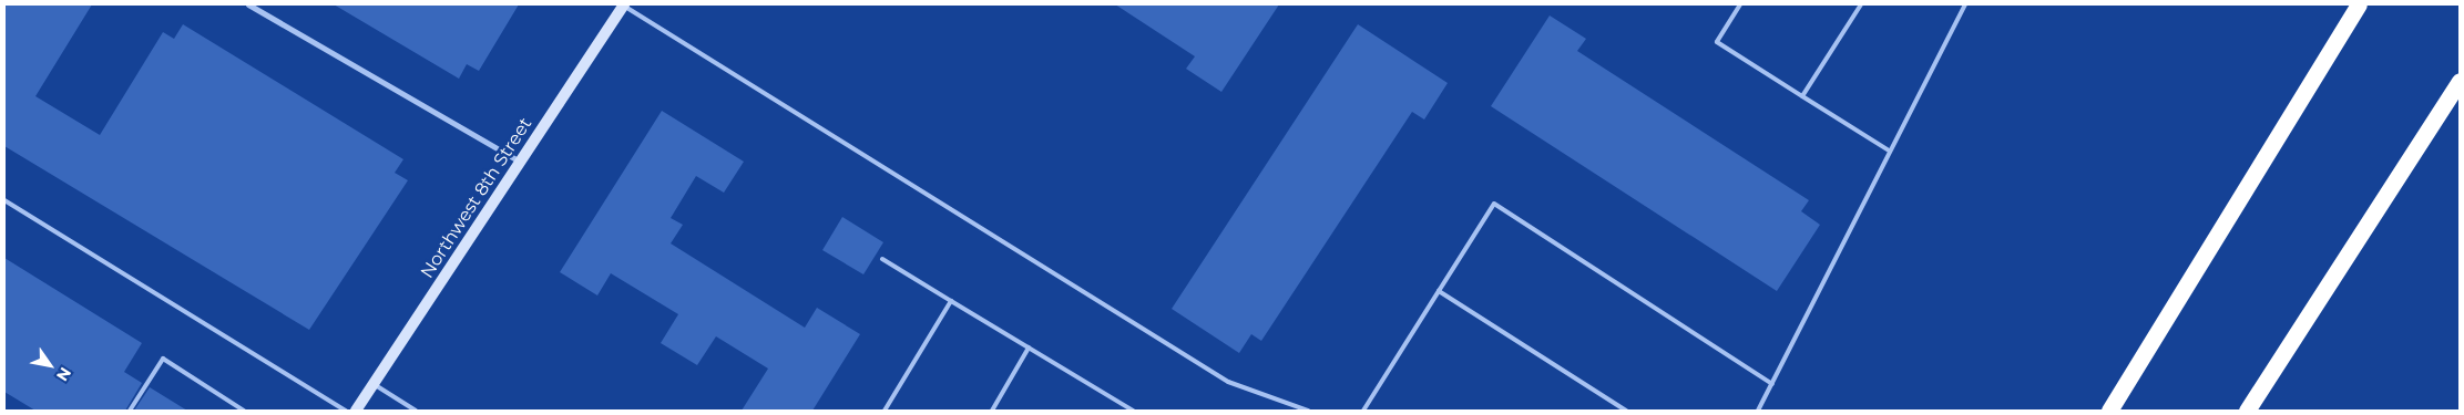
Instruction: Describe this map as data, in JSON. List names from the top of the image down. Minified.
{"streets":{"street":["Northwest 8th Street"]},"north":"bottom right"}
